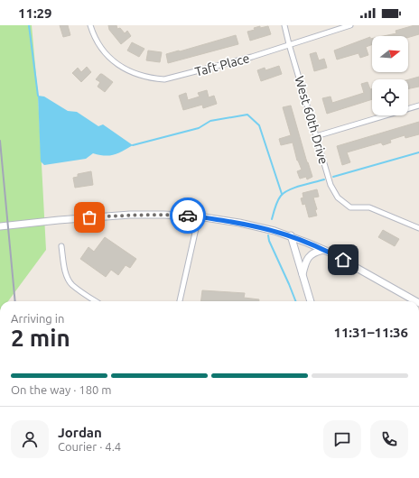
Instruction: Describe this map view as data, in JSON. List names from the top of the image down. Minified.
{"streets":{"street":["Taft Place","West 60th Drive"]},"crossings":[["Taft Place","West 60th Drive"]],"north":"right","page":{"status":"11:29","heading":["2 min","Arriving in","11:31–11:36"],"panel":["Jordan","Courier · 4.4"],"bar":"On the way · 180 m"}}
